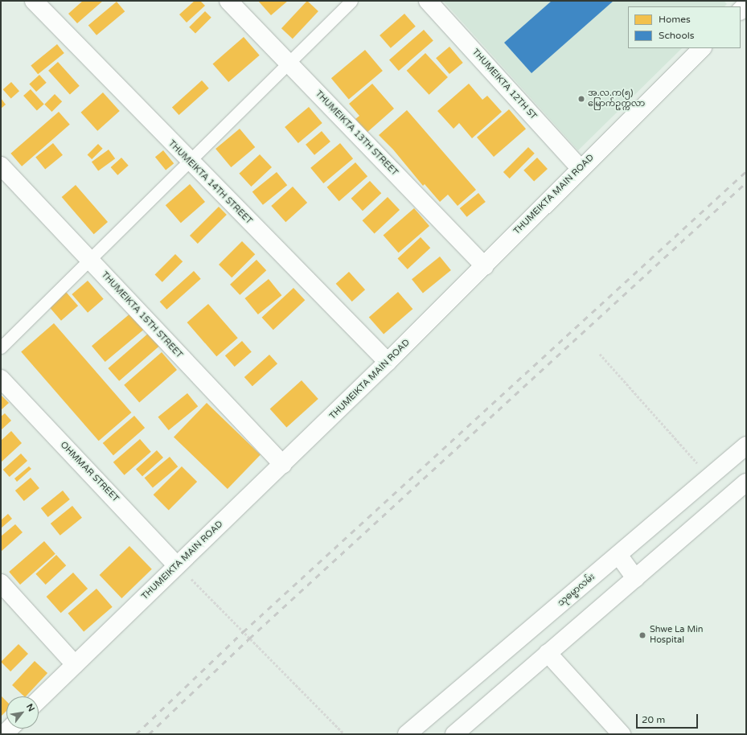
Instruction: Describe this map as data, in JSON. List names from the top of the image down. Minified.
{"streets":{"street":["THUMEIKTA 12TH ST","THUMEIKTA 13TH STREET","THUMEIKTA 14TH STREET","THUMEIKTA MAIN ROAD","THUMEIKTA 15TH STREET","OHMMAR STREET","သုဓမ္မာလမ်း"]},"crossings":[["THUMEIKTA 12TH ST","THUMEIKTA MAIN ROAD"],["THUMEIKTA 13TH STREET","THUMEIKTA MAIN ROAD"],["THUMEIKTA 14TH STREET","THUMEIKTA MAIN ROAD"],["THUMEIKTA MAIN ROAD","THUMEIKTA 15TH STREET"],["THUMEIKTA MAIN ROAD","OHMMAR STREET"]],"places":["အ.လ.က(၅) မြောက်ဥက္ကလာ","Shwe La Min Hospital"],"legend":["Homes","Schools"],"scale_bar":"20 m","north":"top right"}
